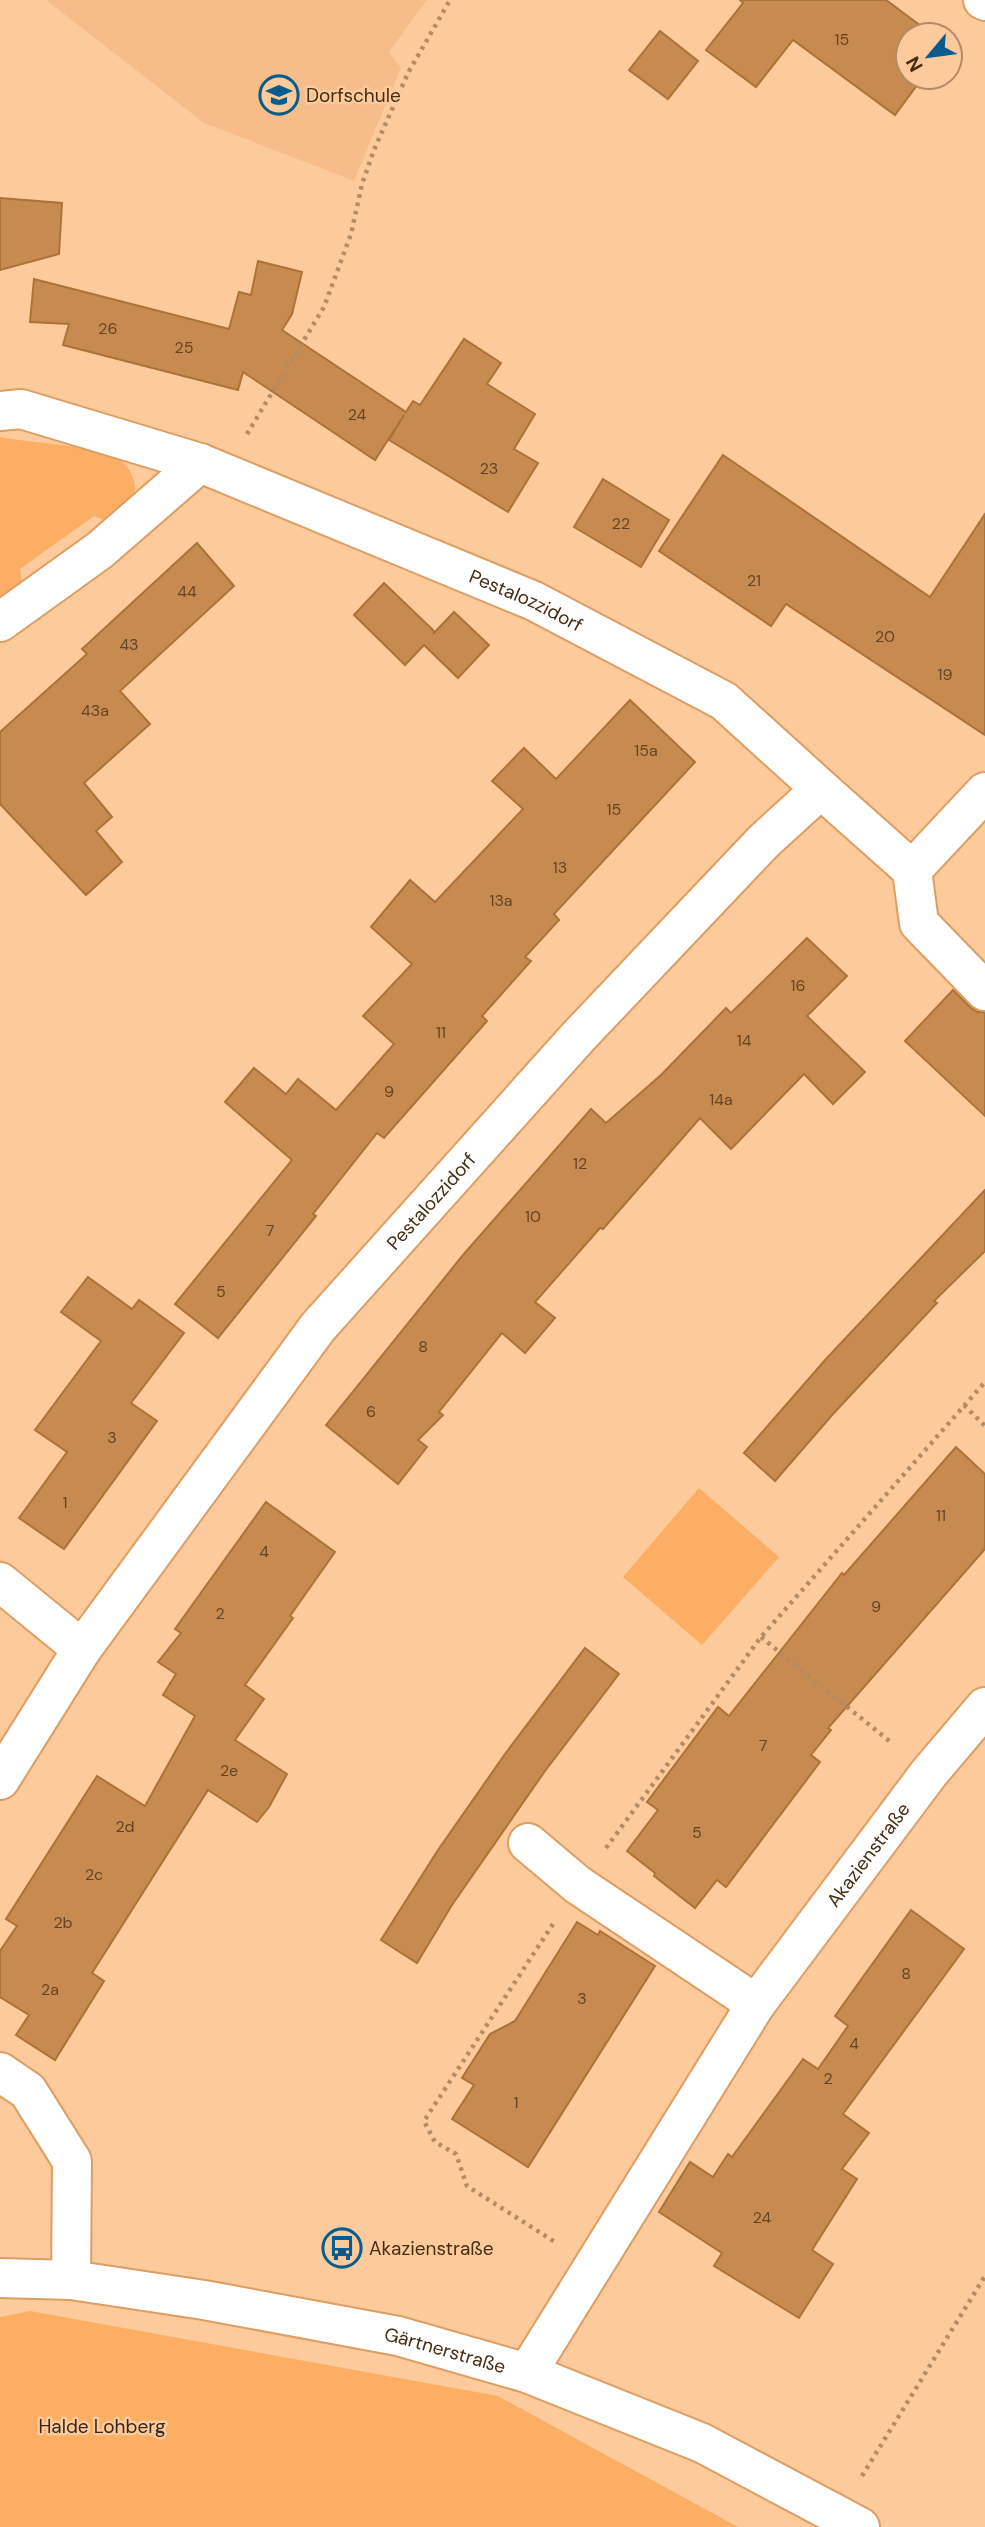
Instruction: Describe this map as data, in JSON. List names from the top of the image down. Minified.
{"streets":{"street":["Pestalozzidorf","Akazienstraße","Gärtnerstraße"]},"crossings":[["Akazienstraße","Gärtnerstraße"]],"parks":["Halde Lohberg"],"places":{"school or university":["Dorfschule"],"bus stop":["Akazienstraße"]},"house_numbers":["15","26","25","24","23","22","21","44","20","43","19","43a","15a","15","13","13a","16","11","14","9","14a","12","10","7","5","8","6","3","1","11","4","9","2","7","2e","2d","5","2c","2b","8","2a","3","4","2","1","24"],"north":"bottom left"}
